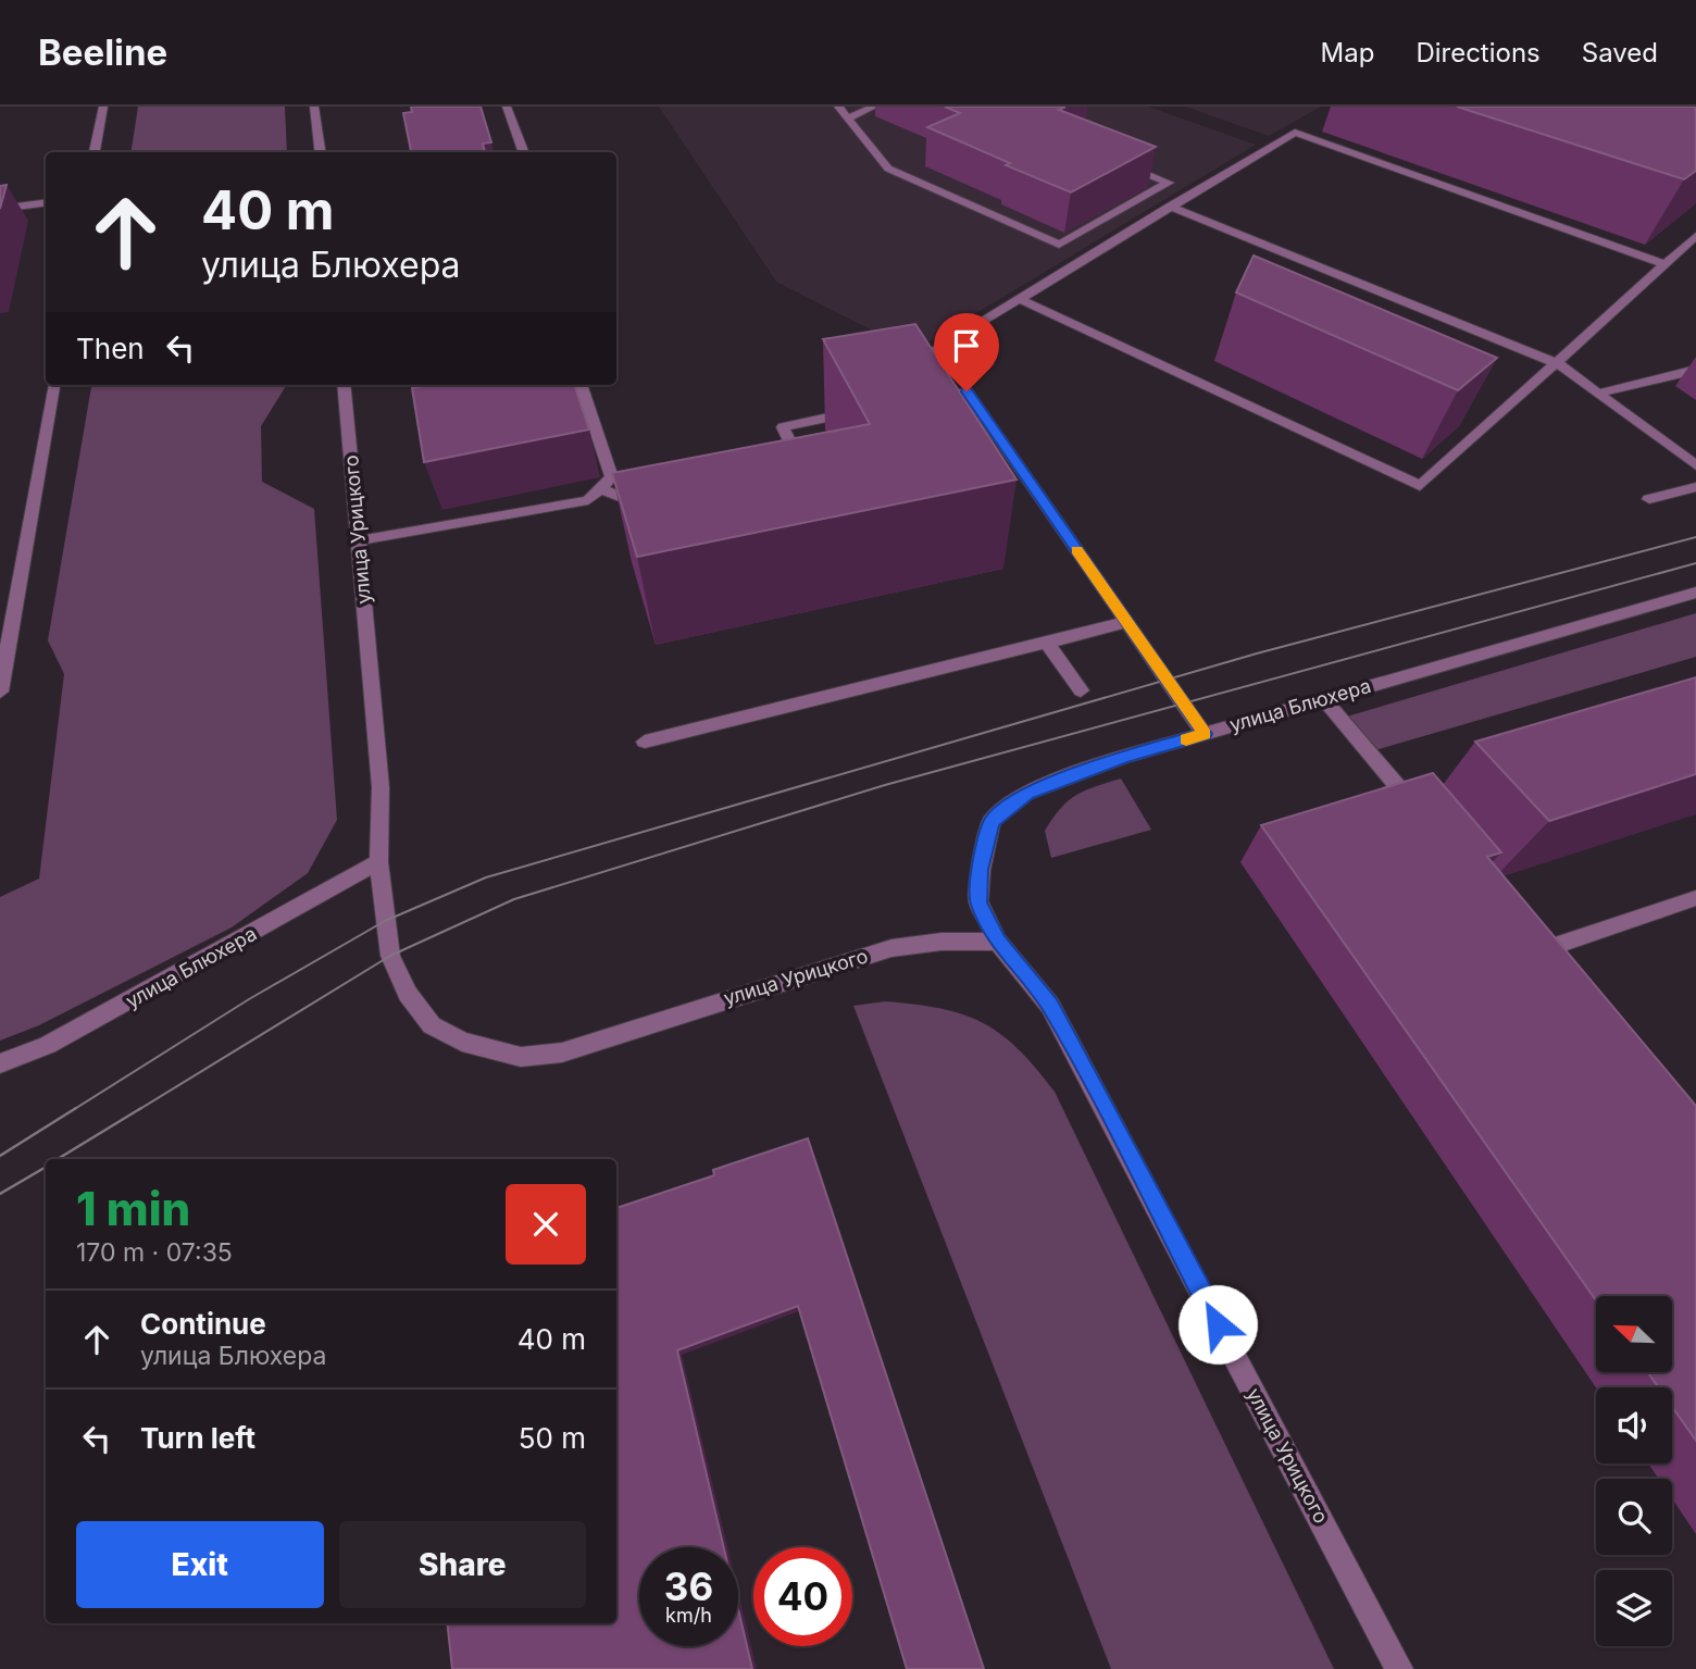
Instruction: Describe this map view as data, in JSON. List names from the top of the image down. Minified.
{"streets":{"street":["улица Урицкого","улица Блюхера"]},"crossings":[["улица Урицкого","улица Блюхера"]],"north":"top left","page":{"header":"Beeline","nav":["Map","Directions","Saved"],"turn":["40 m","улица Блюхера"],"then":"Then","heading":["1 min","170 m · 07:35"],"list":[{"name":"Continue","note":"улица Блюхера","value":"40 m"},{"name":"Turn left","value":"50 m"}],"buttons":["Exit","Share"],"speed":"36 km/h","limit":"40"}}
